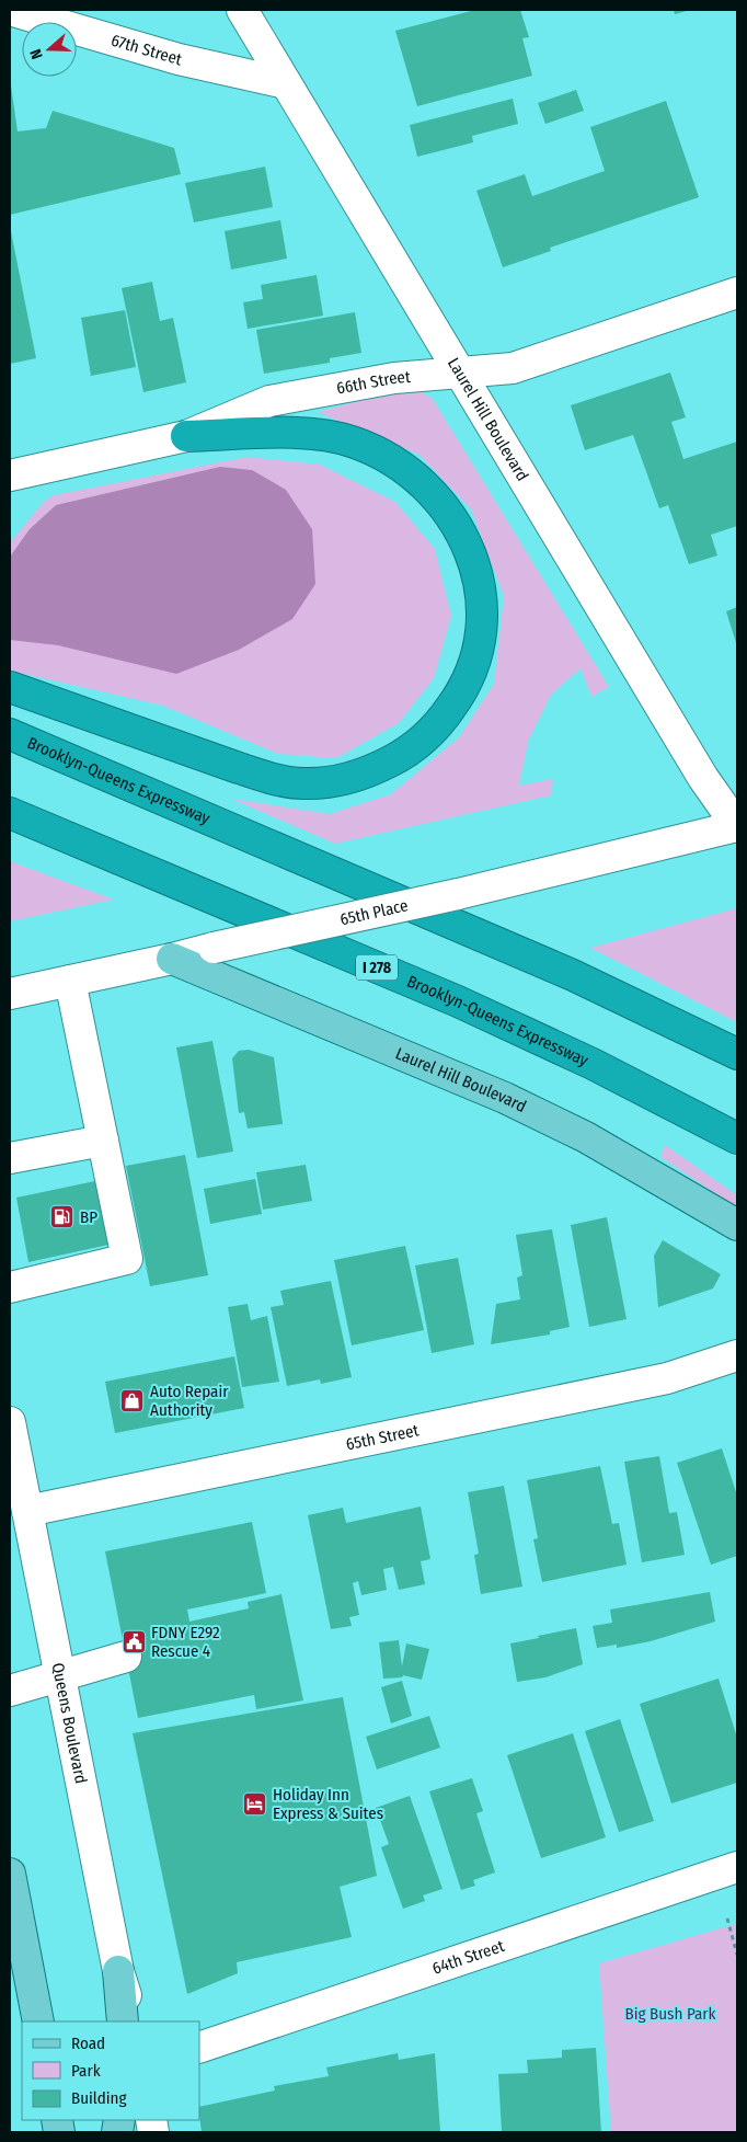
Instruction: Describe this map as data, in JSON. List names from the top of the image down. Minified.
{"streets":{"highway":["Brooklyn-Queens Expressway","I 278"],"main road":["Laurel Hill Boulevard"],"street":["67th Street","66th Street","65th Place","65th Street","Queens Boulevard","64th Street"]},"crossings":[["67th Street","Laurel Hill Boulevard"],["66th Street","Laurel Hill Boulevard"],["Laurel Hill Boulevard","65th Place"],["65th Street","Queens Boulevard"]],"parks":["Big Bush Park"],"places":{"fuel station":["BP"],"shop":["Auto Repair Authority"],"public building":["FDNY E292 Rescue 4"],"hotel":["Holiday Inn Express & Suites"]},"legend":["Road","Park","Building"],"north":"left"}
